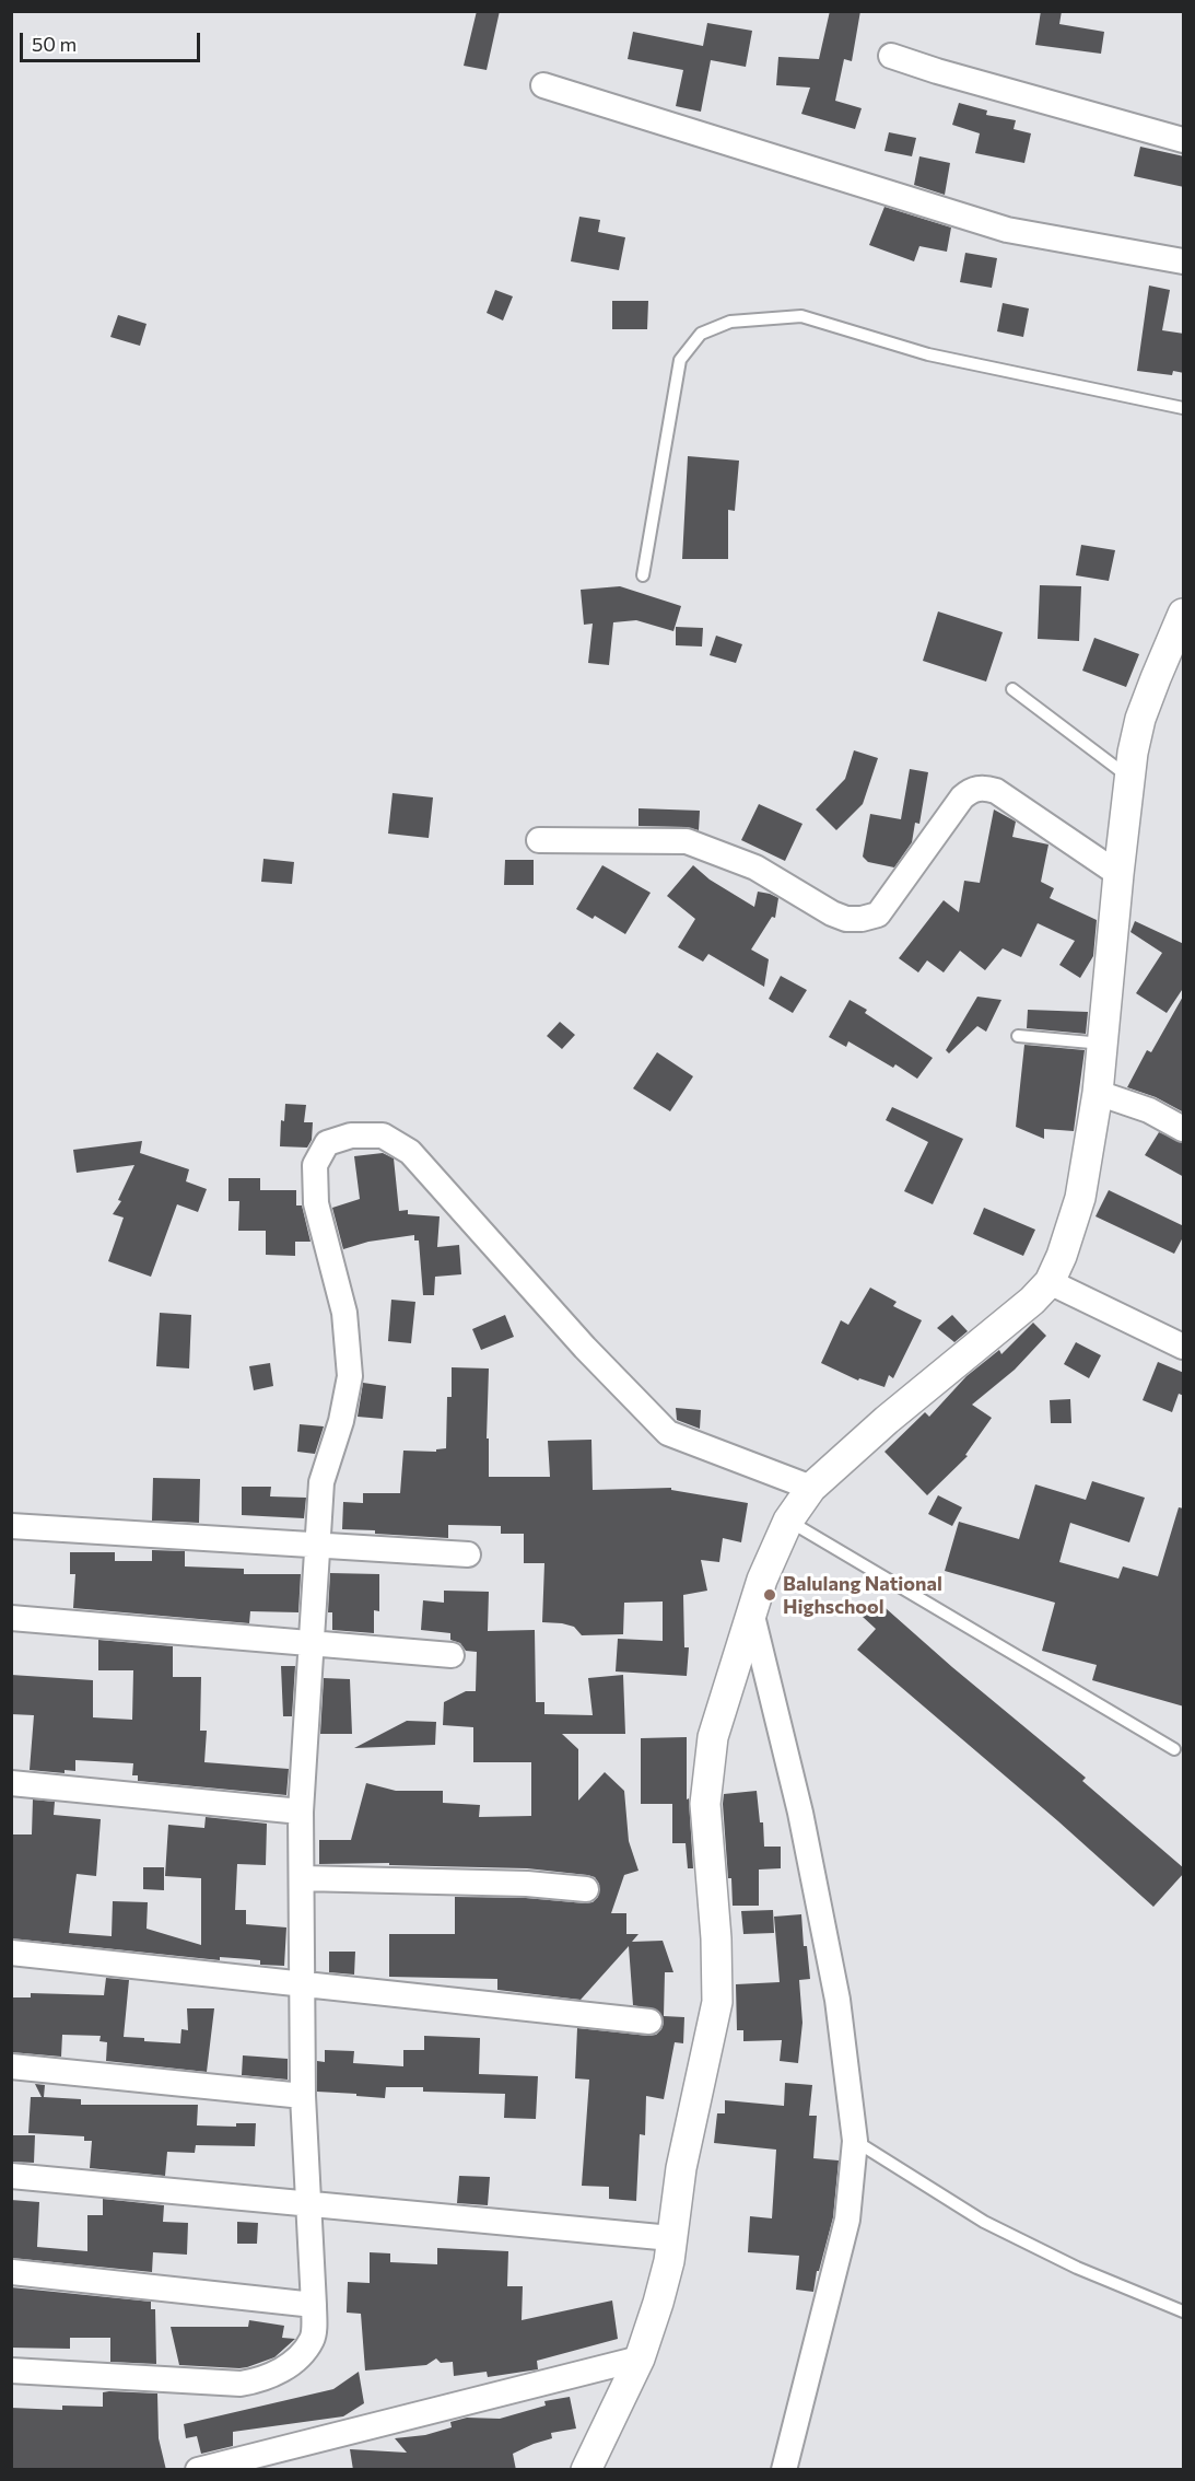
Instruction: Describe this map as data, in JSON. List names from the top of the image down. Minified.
{"places":["Balulang National Highschool"],"scale_bar":"50 m"}
